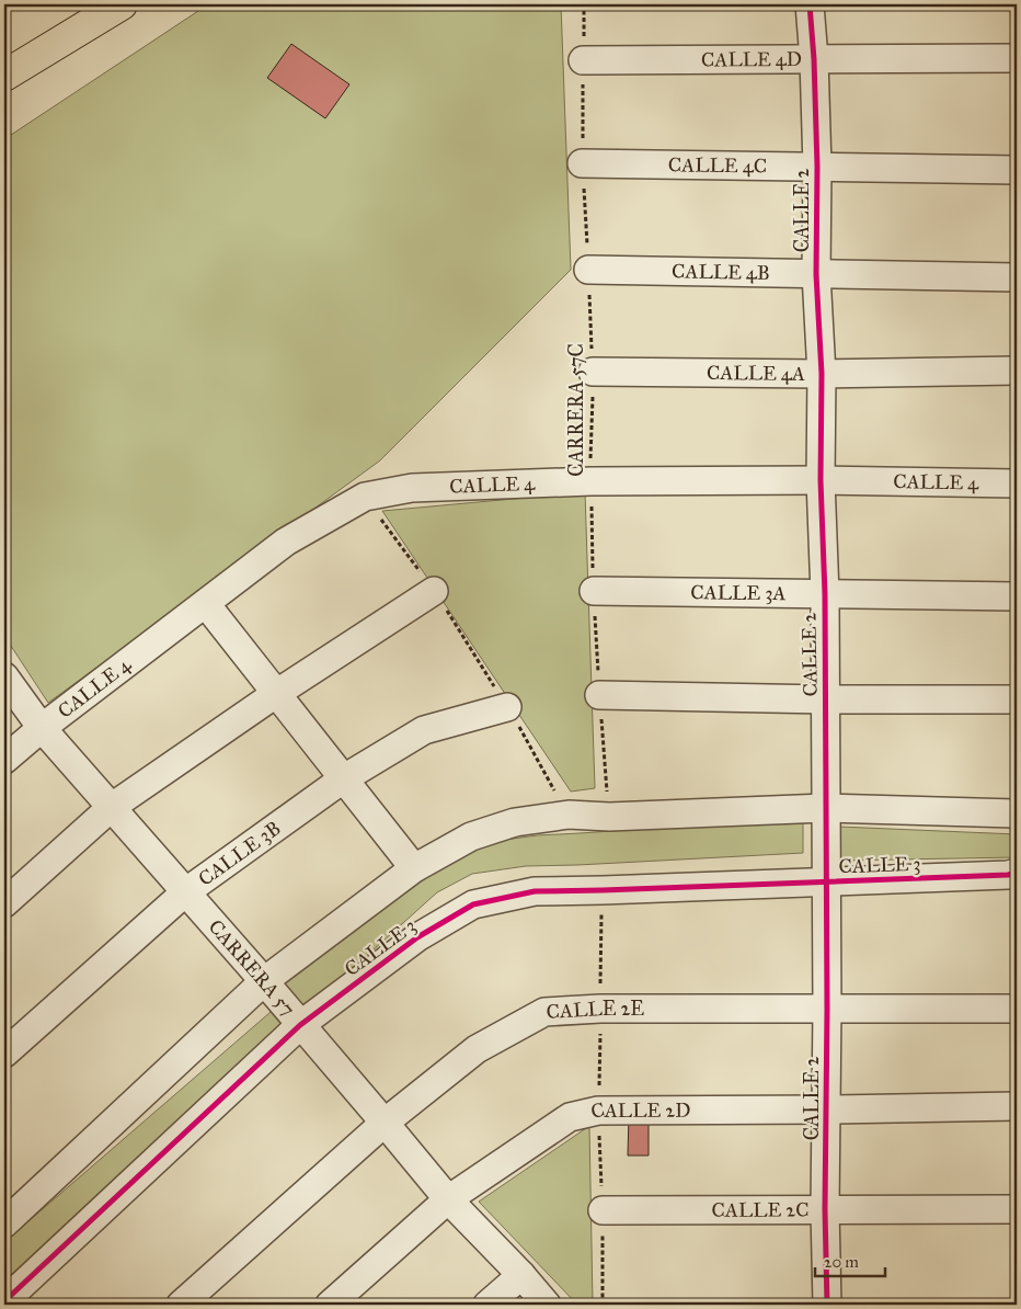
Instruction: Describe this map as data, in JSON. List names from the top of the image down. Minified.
{"streets":{"street":["CALLE 4D","CALLE 4C","CALLE 2","CALLE 4B","CALLE 4A","CALLE 4","CALLE 3A","CALLE 3B","CALLE 3","CARRERA 57","CALLE 2E","CALLE 2D","CALLE 2C"],"path":["CARRERA 57C"]},"crossings":[["CALLE 4D","CALLE 2"],["CALLE 4D","CARRERA 57C"],["CALLE 4C","CALLE 2"],["CALLE 4C","CARRERA 57C"],["CALLE 2","CALLE 4B"],["CALLE 2","CALLE 4A"],["CALLE 2","CALLE 4"],["CALLE 2","CALLE 3A"],["CALLE 2","CALLE 3"],["CALLE 2","CALLE 2E"],["CALLE 2","CALLE 2D"],["CALLE 2","CALLE 2C"],["CALLE 4B","CARRERA 57C"],["CALLE 4A","CARRERA 57C"],["CARRERA 57C","CALLE 4"],["CARRERA 57C","CALLE 3A"],["CALLE 4","CARRERA 57"],["CALLE 3B","CARRERA 57"],["CALLE 3","CARRERA 57"],["CARRERA 57","CALLE 2E"],["CARRERA 57","CALLE 2D"]],"scale_bar":"20 m"}
